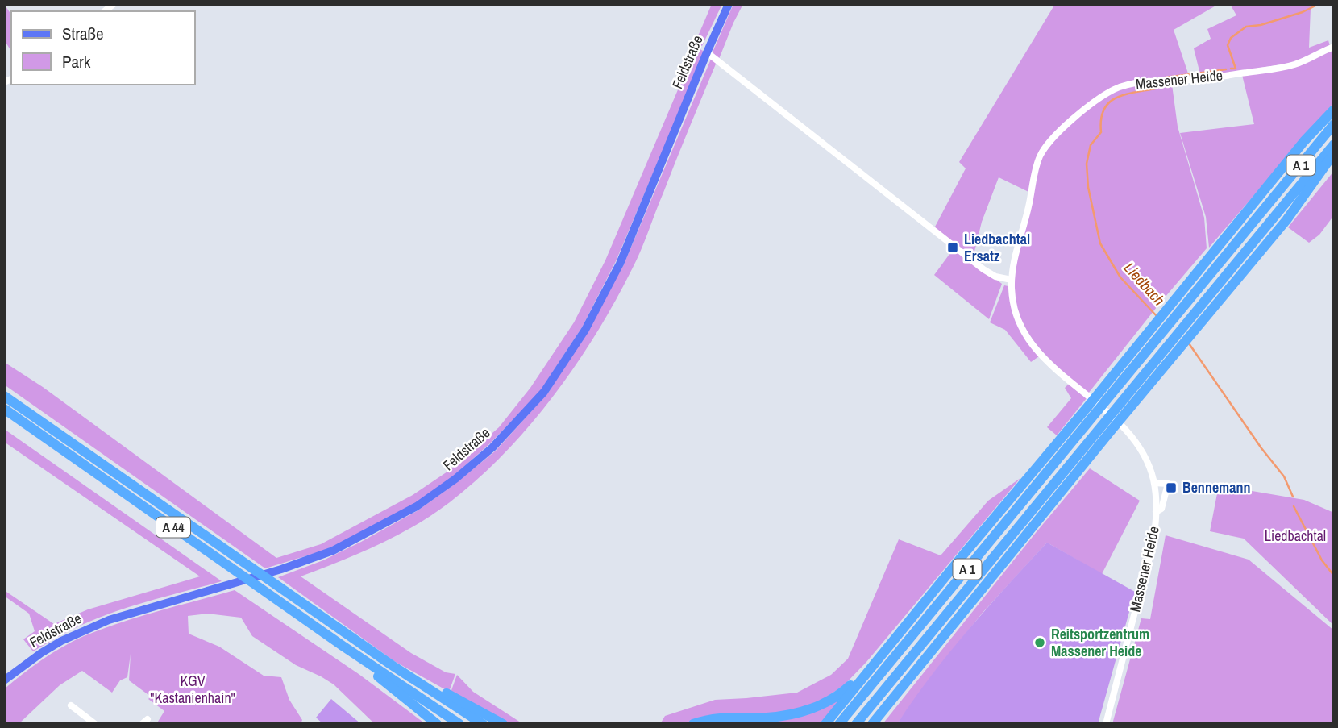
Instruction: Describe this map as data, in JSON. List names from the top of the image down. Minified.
{"streets":{"highway":["A 1","A 44"],"main road":["Feldstraße"],"street":["Massener Heide"]},"water":["Liedbach"],"parks":["Liedbachtal","KGV \"Kastanienhain\""],"places":{"transit":["Liedbachtal Ersatz","Bennemann"],"other":["Reitsportzentrum Massener Heide"]},"legend":["Straße","Park"]}
